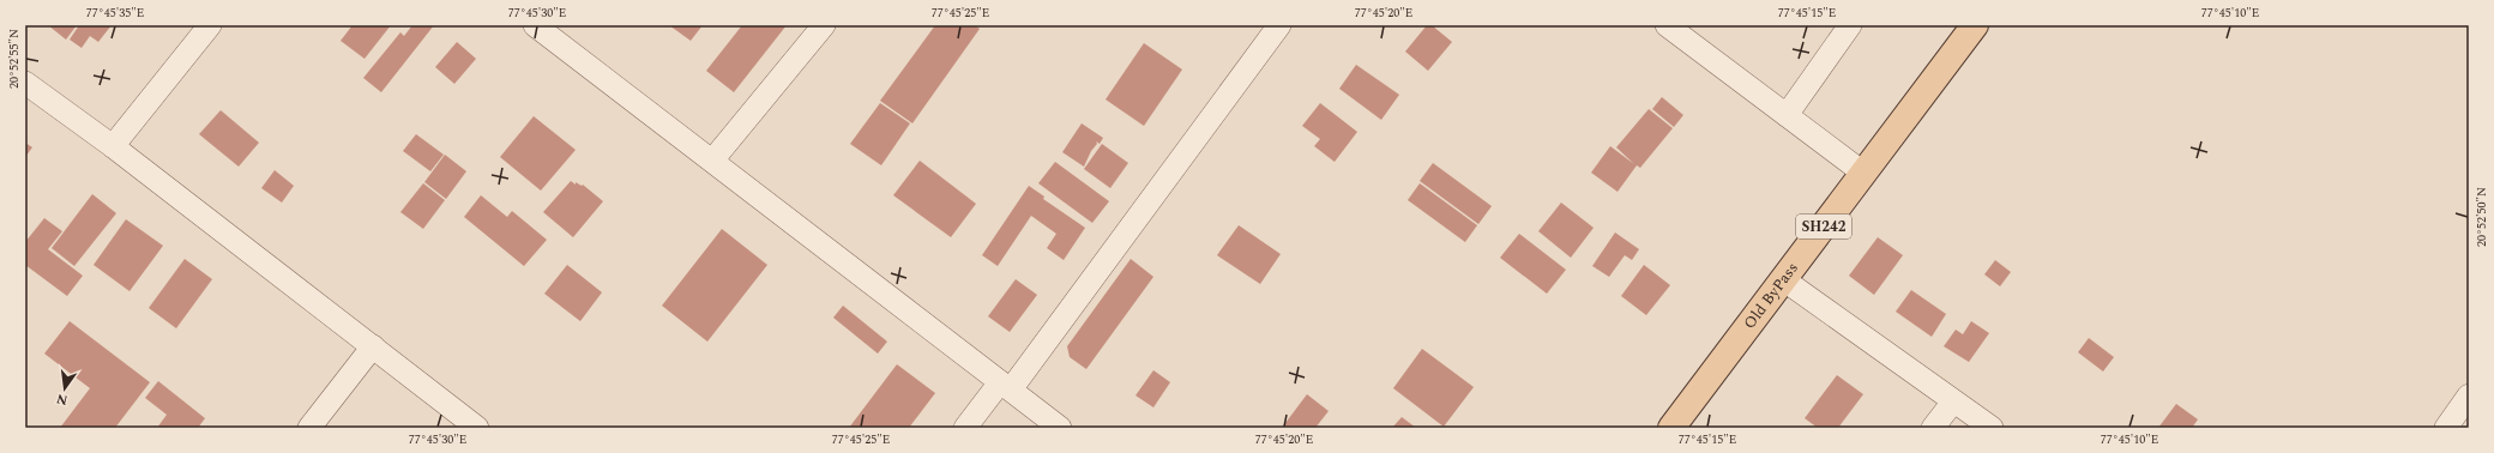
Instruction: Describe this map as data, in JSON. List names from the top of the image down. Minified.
{"streets":{"main road":["SH242","Old ByPass"]},"north":"bottom","coordinates":["77°45'35\"E","77°45'30\"E","77°45'25\"E","77°45'20\"E","77°45'15\"E","77°45'10\"E","20°52'55\"N","20°52'50\"N"]}
